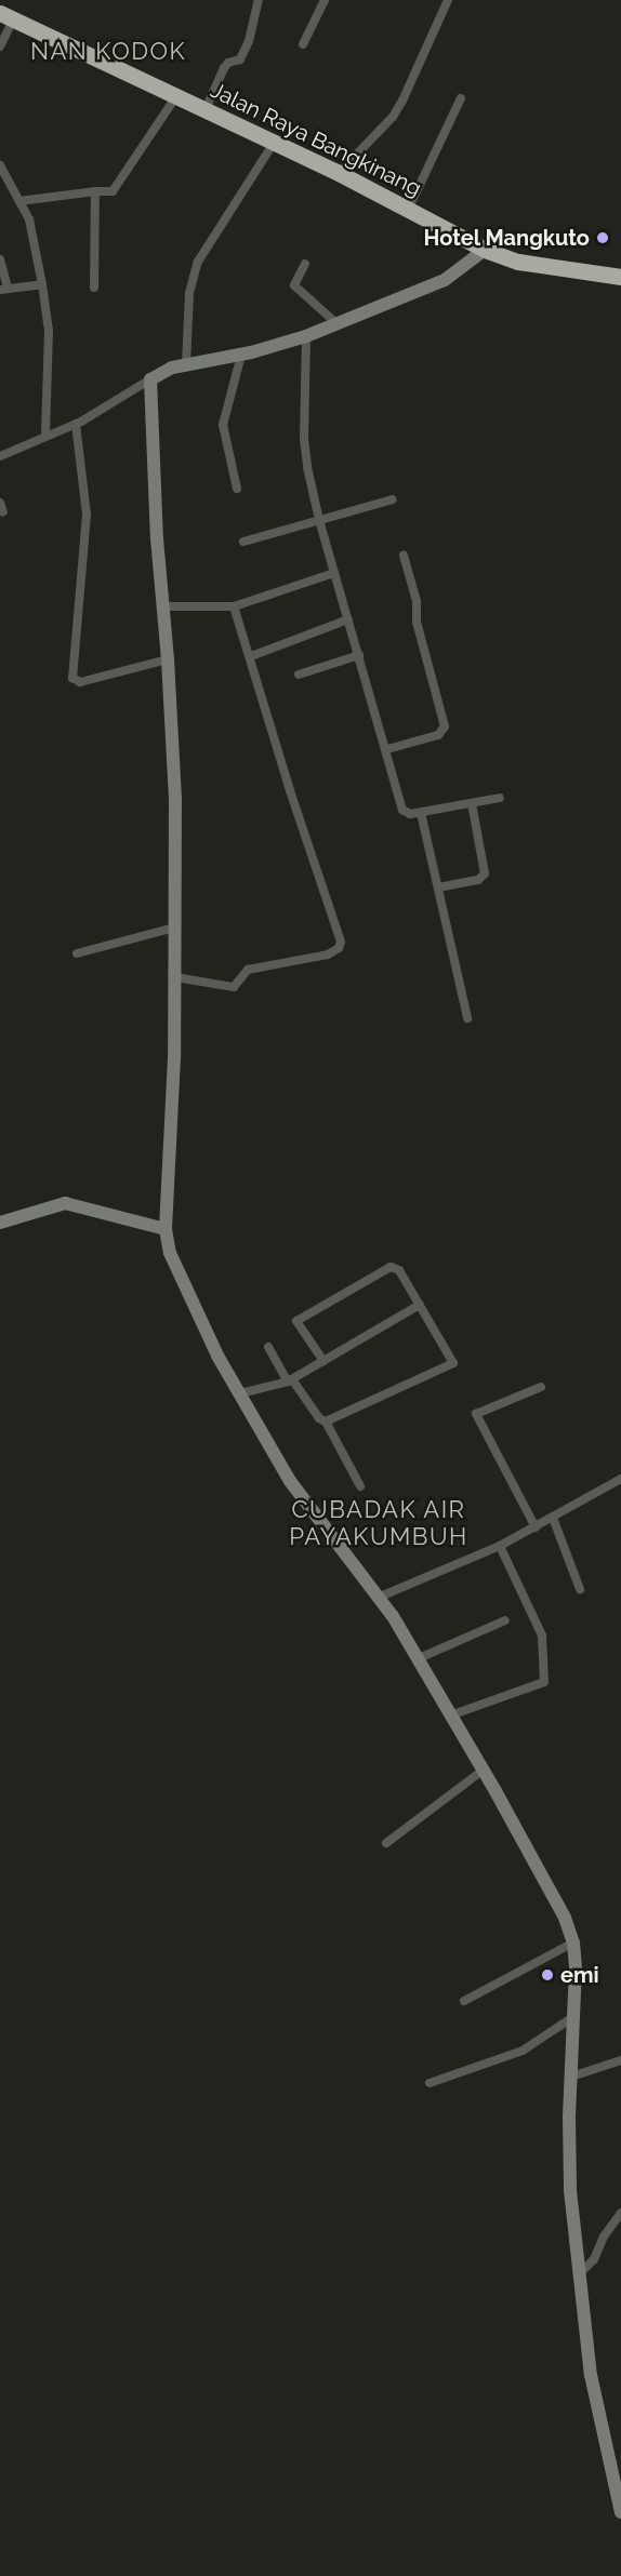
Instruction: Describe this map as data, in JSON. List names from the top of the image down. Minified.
{"streets":{"highway":["Jalan Raya Bangkinang"]},"districts":["NAN KODOK","CUBADAK AIR PAYAKUMBUH"],"places":["Hotel Mangkuto","emi"]}
